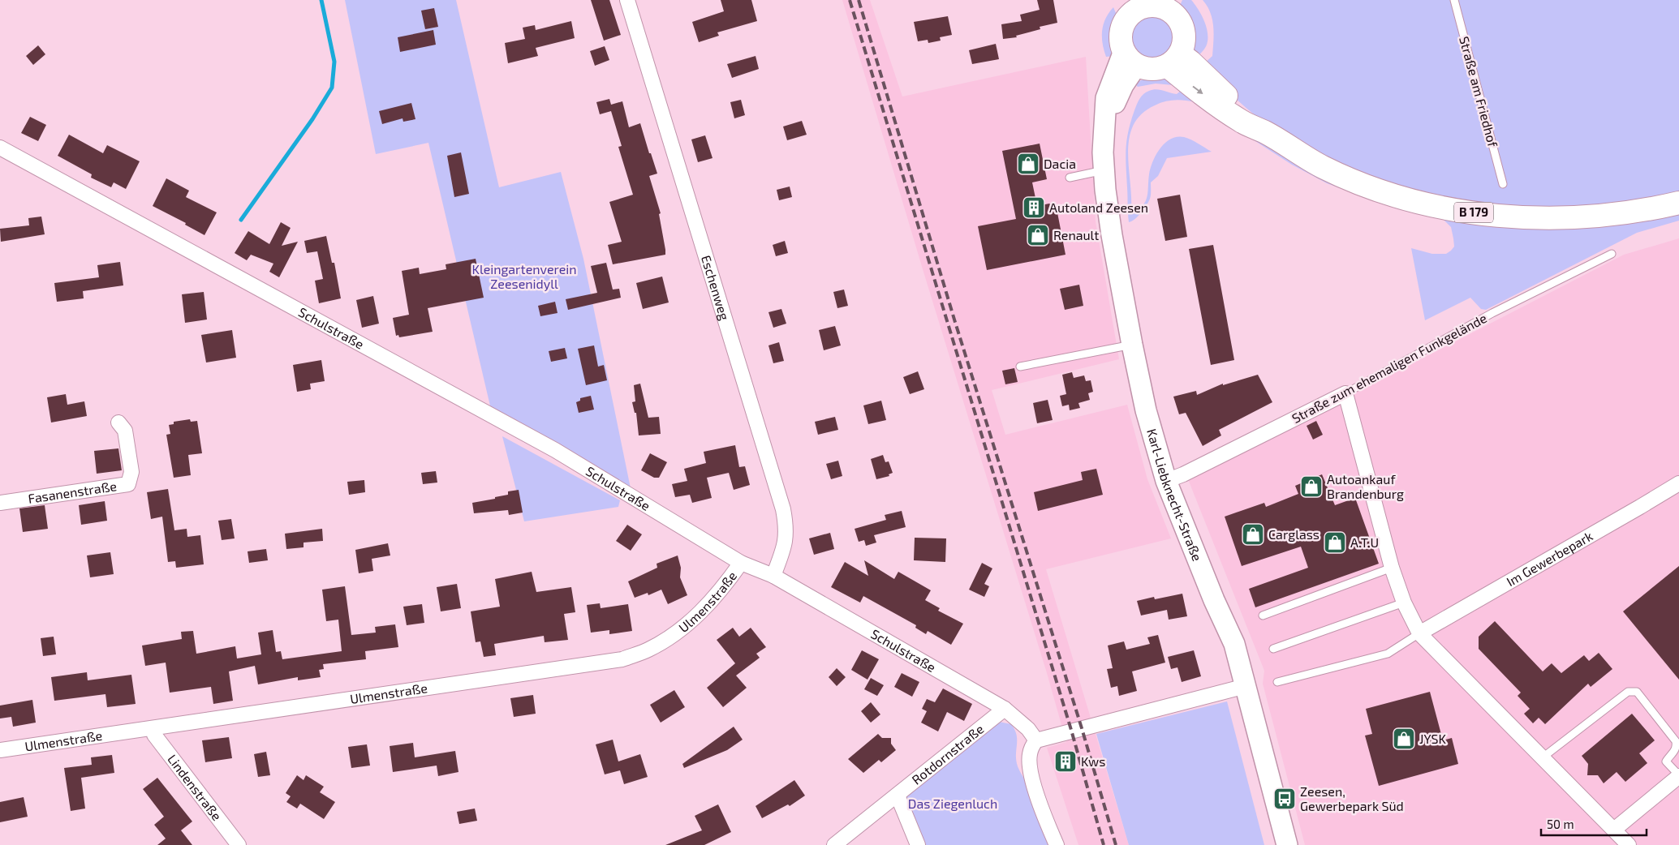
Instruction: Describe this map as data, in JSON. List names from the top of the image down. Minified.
{"streets":{"main road":["B 179"],"street":["Eschenweg","Schulstraße","Straße zum ehemaligen Funkgelände","Fasanenstraße","Karl-Liebknecht-Straße","Im Gewerbepark","Ulmenstraße","Rotdornstraße","Lindenstraße"],"lane":["Straße am Friedhof"]},"crossings":[["B 179","Karl-Liebknecht-Straße"],["Eschenweg","Schulstraße"],["Schulstraße","Ulmenstraße"],["Schulstraße","Rotdornstraße"],["Straße zum ehemaligen Funkgelände","Karl-Liebknecht-Straße"],["Ulmenstraße","Lindenstraße"]],"parks":["Kleingartenverein Zeesenidyll","Das Ziegenluch"],"places":{"shop":["Dacia","Renault","Autoankauf Brandenburg","Carglass","A.T.U","JYSK"],"building":["Autoland Zeesen","Kws"],"bus stop":["Zeesen, Gewerbepark Süd"]},"scale_bar":"50 m"}
